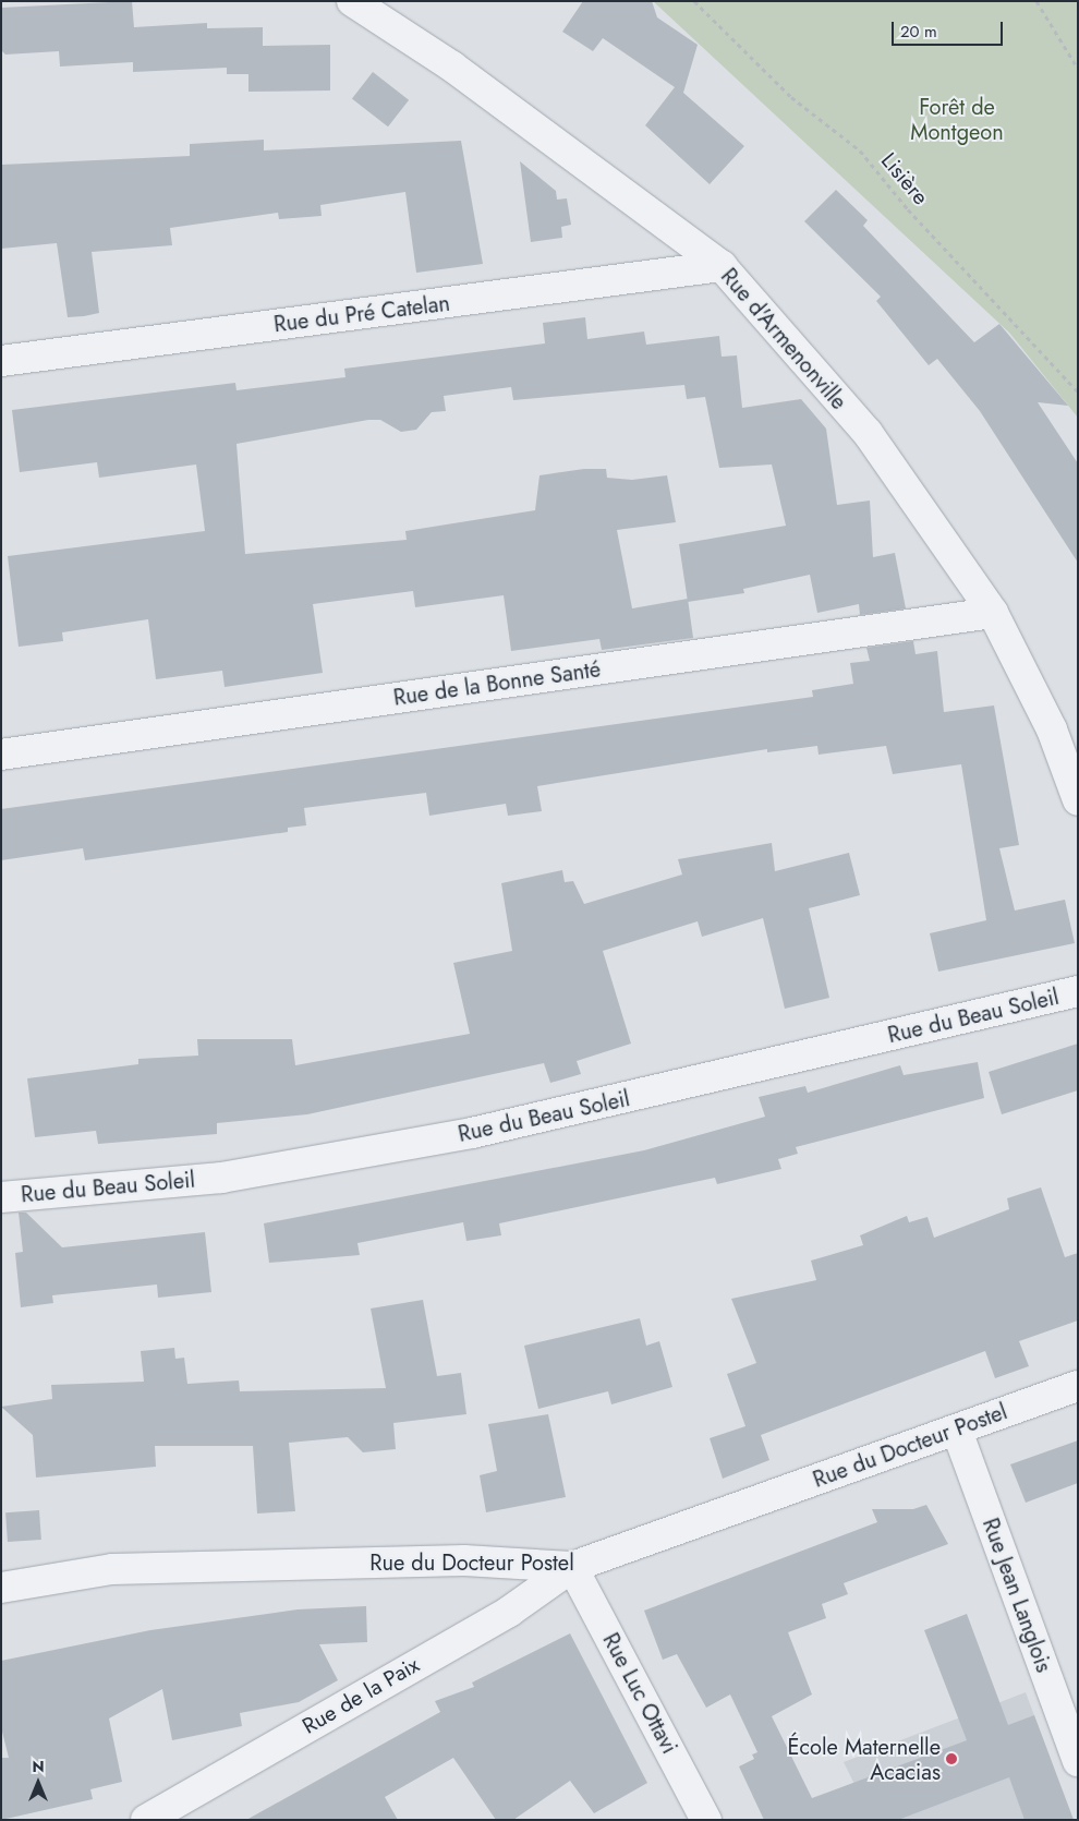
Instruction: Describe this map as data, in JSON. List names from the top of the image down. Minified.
{"streets":{"street":["Rue du Pré Catelan","Rue d'Armenonville","Rue de la Bonne Santé","Rue du Beau Soleil","Rue du Docteur Postel","Rue Jean Langlois","Rue Luc Ottavi","Rue de la Paix"],"path":["Lisière"]},"crossings":[["Rue du Pré Catelan","Rue d'Armenonville"],["Rue d'Armenonville","Rue de la Bonne Santé"],["Rue du Docteur Postel","Rue Jean Langlois"],["Rue du Docteur Postel","Rue Luc Ottavi"],["Rue du Docteur Postel","Rue de la Paix"],["Rue Luc Ottavi","Rue de la Paix"]],"parks":["Forêt de Montgeon"],"places":["École Maternelle Acacias"],"scale_bar":"20 m","north":"top"}
